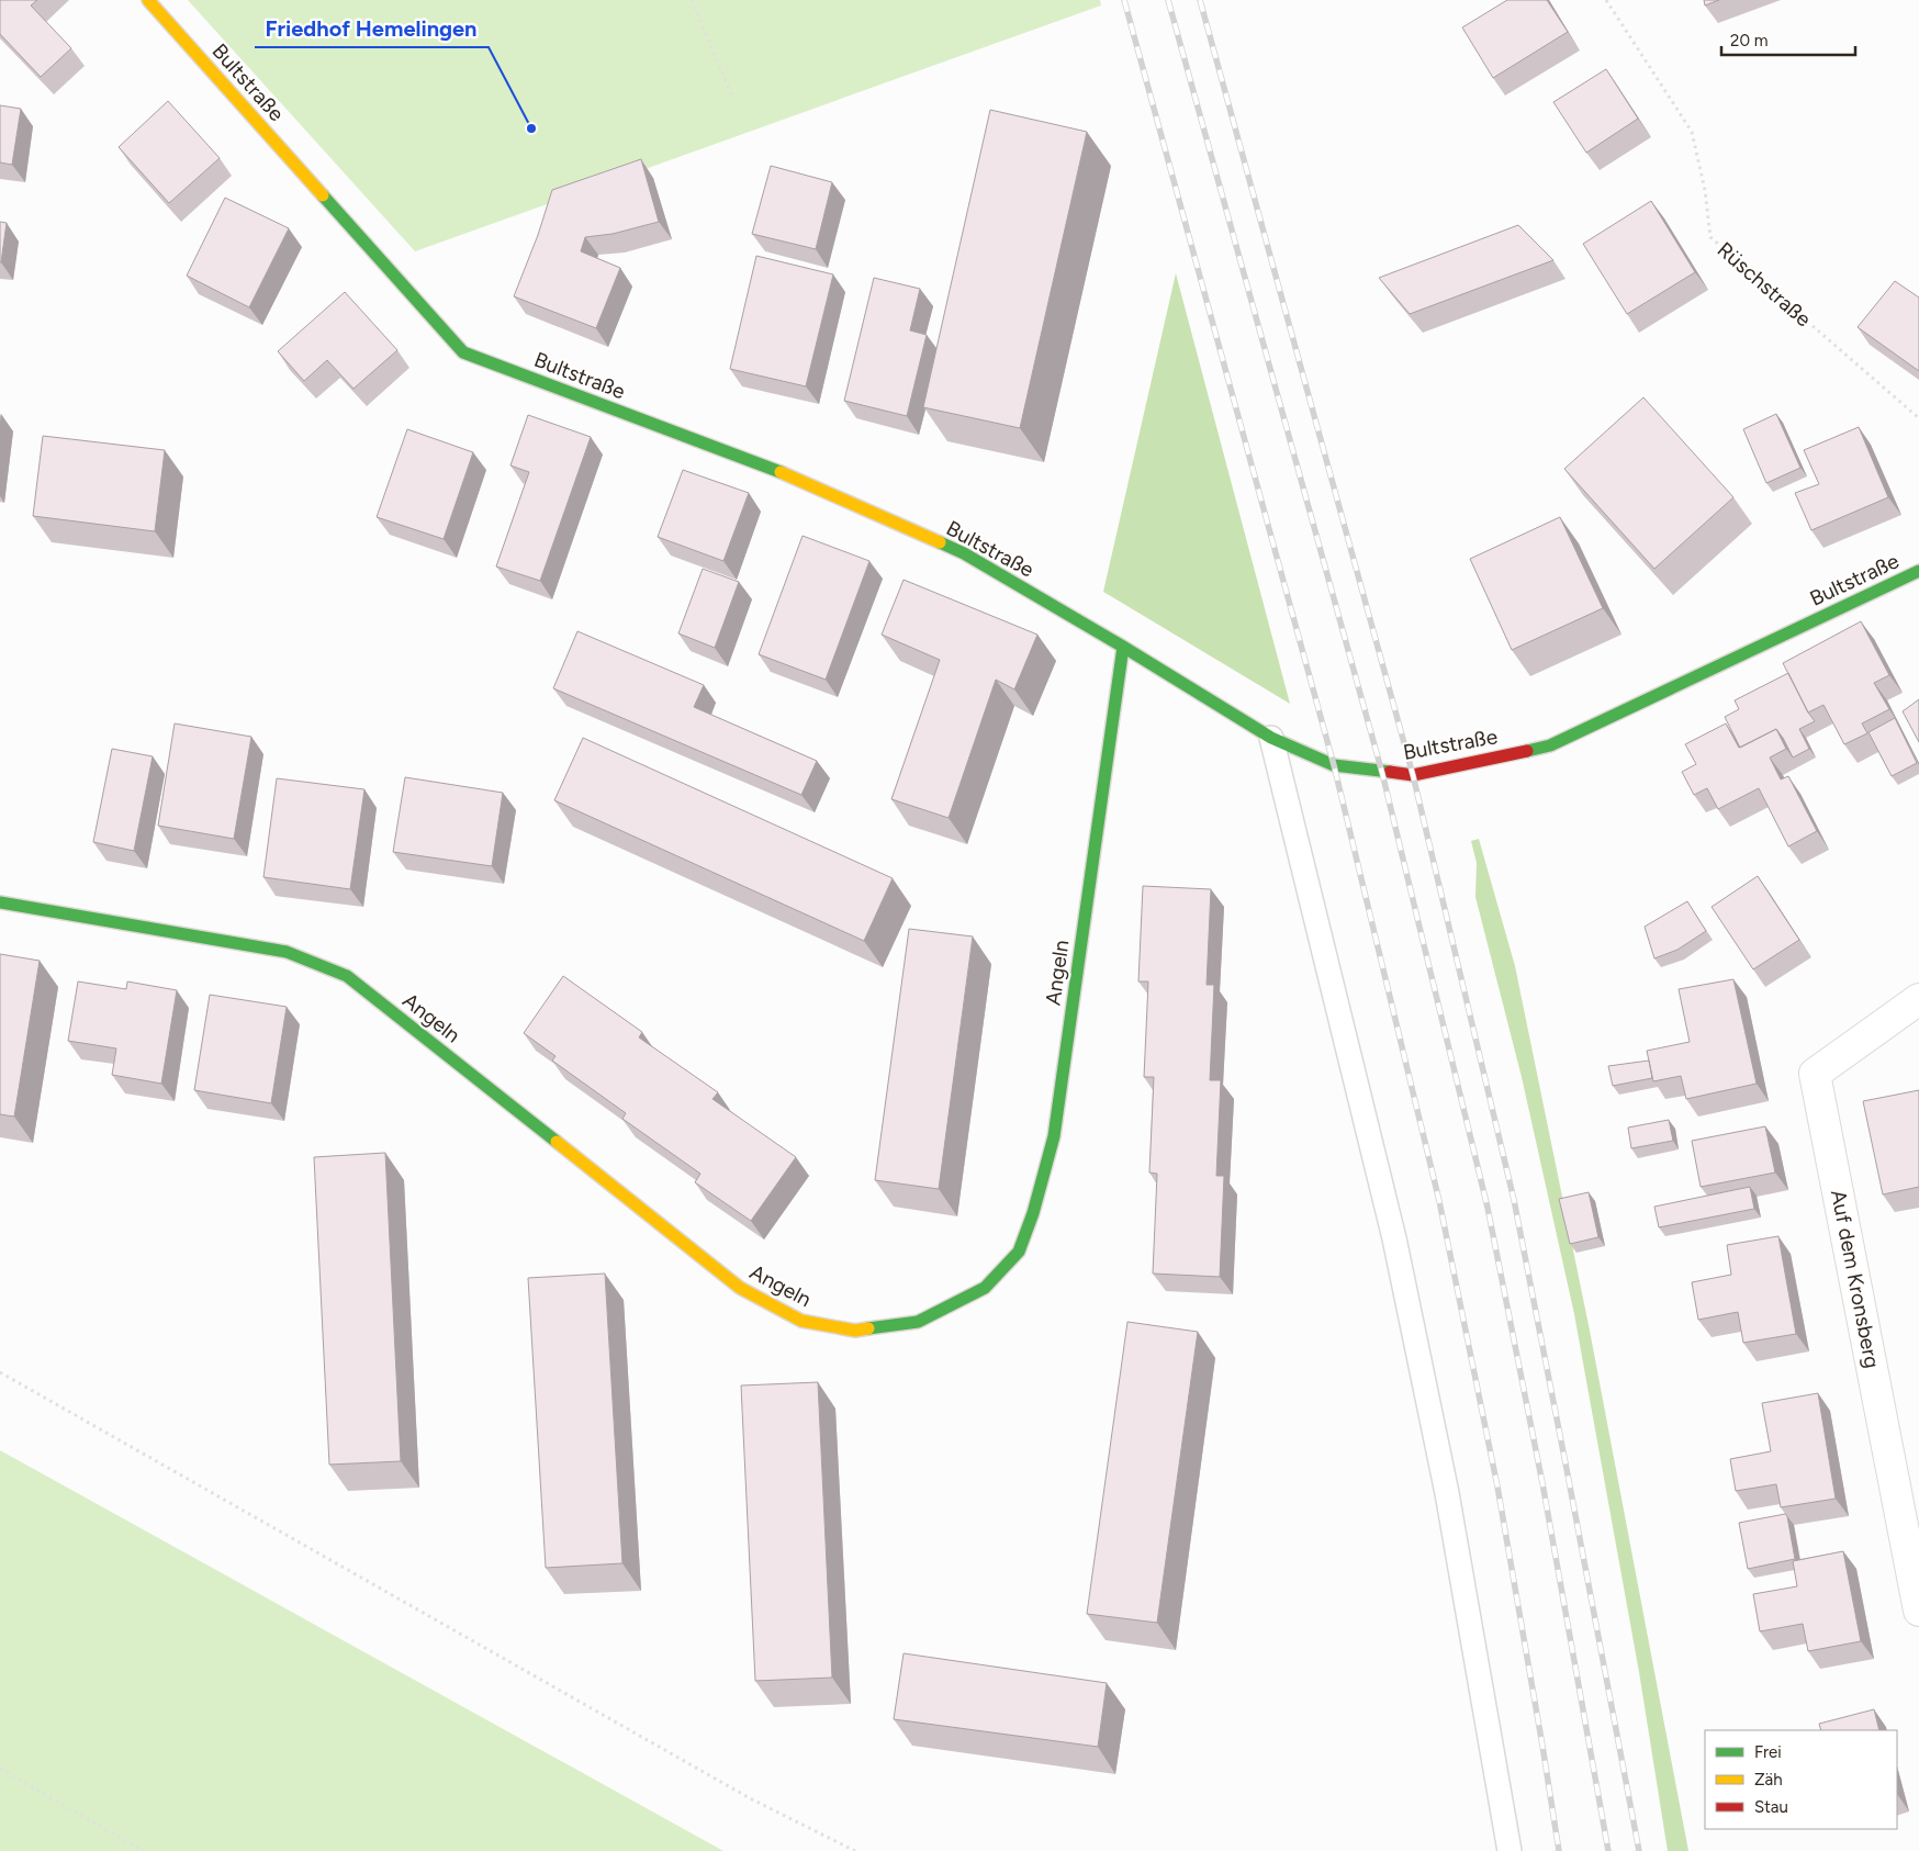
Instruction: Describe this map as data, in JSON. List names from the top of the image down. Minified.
{"streets":{"street":["Bultstraße","Angeln","Auf dem Kronsberg"],"path":["Rüschstraße"]},"crossings":[["Bultstraße","Angeln"]],"places":["Friedhof Hemelingen"],"legend":["Frei","Zäh","Stau"],"scale_bar":"20 m"}
